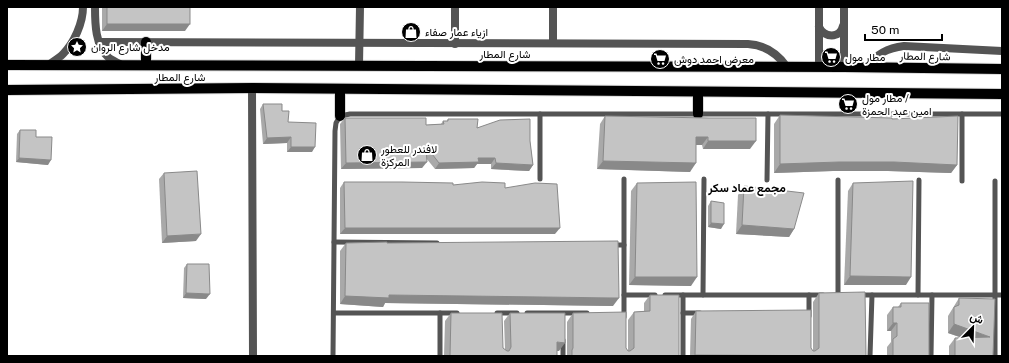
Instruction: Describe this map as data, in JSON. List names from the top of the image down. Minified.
{"streets":{"main road":["شارع المطار"]},"districts":["مجمع عماد سكر"],"places":{"shop":["ازياء عمار صفاء","لافندر للعطور المركزة"],"place":["مدخل شارع الروان"],"supermarket":["مطار مول","معرض احمد دوش","مطار مول / امين عبد الحمزة"]},"scale_bar":"50 m","north":"top right"}
